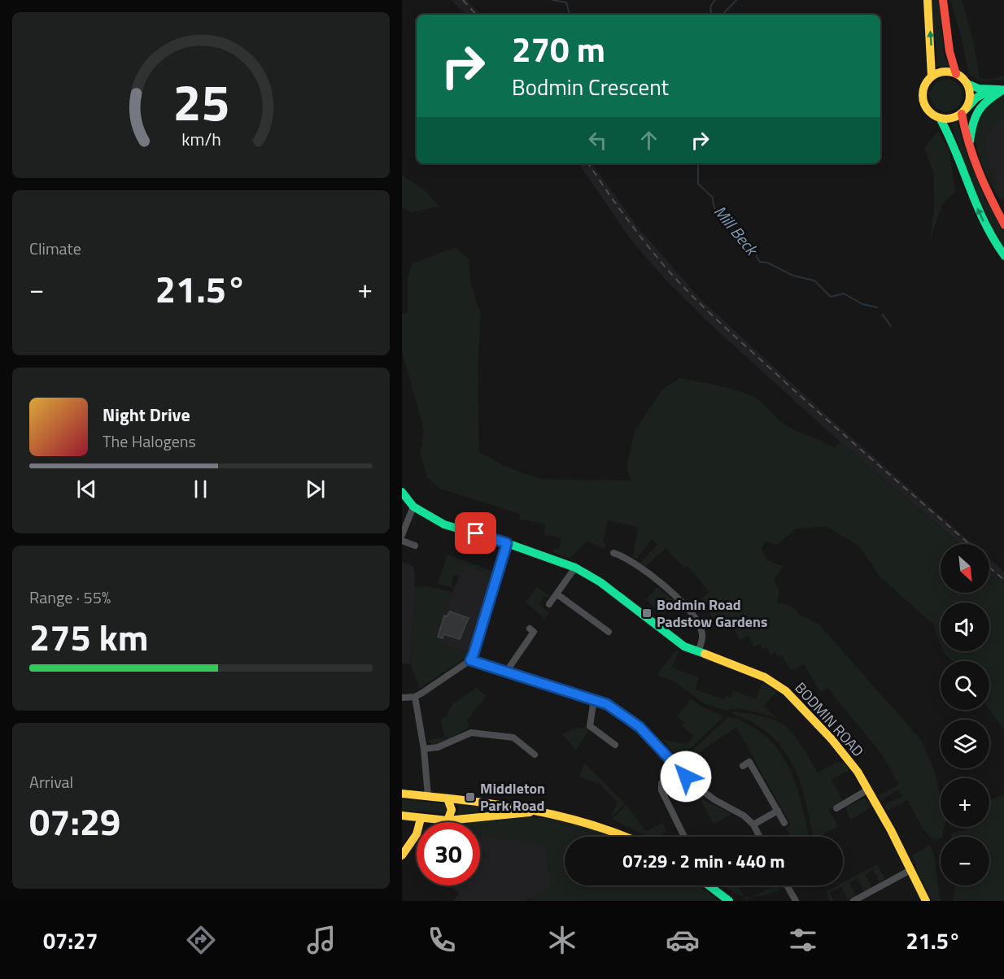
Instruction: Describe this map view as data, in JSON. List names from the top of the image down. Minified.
{"streets":{"main road":["BODMIN ROAD"]},"water":["Mill Beck"],"places":{"transit":["Bodmin Road Padstow Gardens","Middleton Park Road"]},"north":"bottom right","page":{"turn":["270 m","Bodmin Crescent"],"tile":["Climate",["Range · 55%","275 km"],["Arrival","07:29"]],"heat":["−","21.5°","+"],"song":["Night Drive","The Halogens"],"map_buttons":["+","−"],"limit":"30","trip":"07:29 · 2 min · 440 m","tabs":["07:27","21.5°"],"gauge":["25","km/h"]}}
